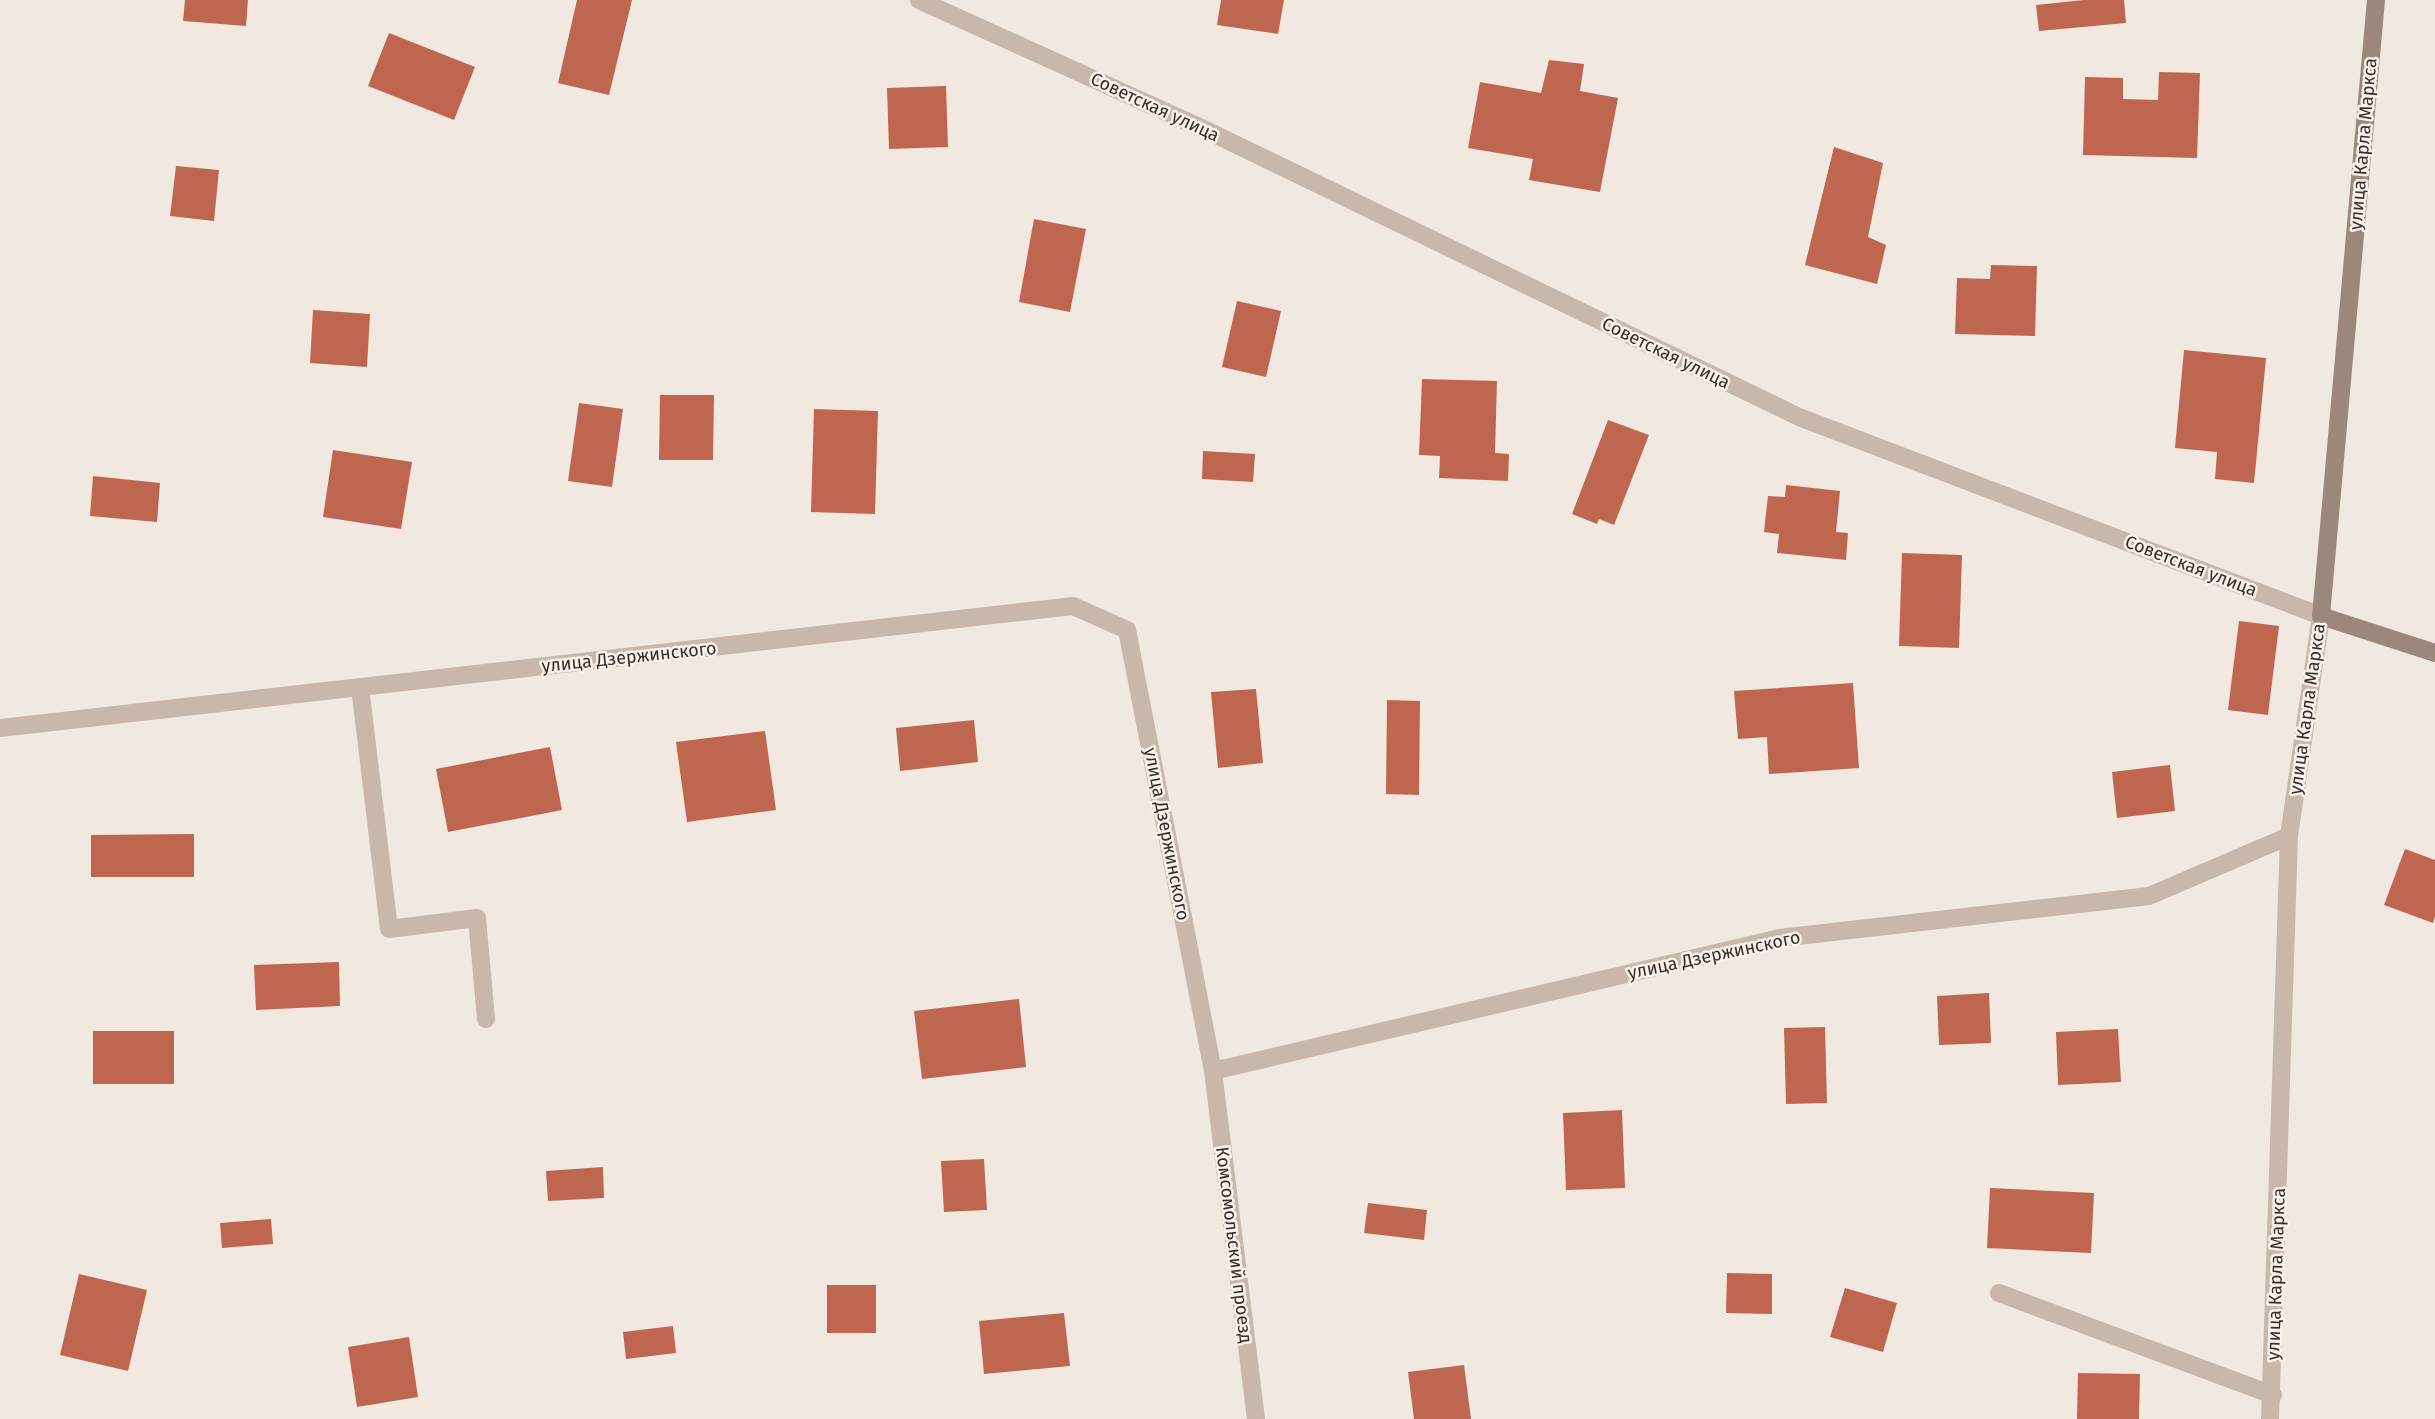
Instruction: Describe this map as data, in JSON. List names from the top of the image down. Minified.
{"streets":{"main road":["Советская улица","улица Карла Маркса"],"street":["улица Дзержинского","Комсомольский проезд"]},"crossings":[["Советская улица","улица Карла Маркса"],["улица Карла Маркса","улица Дзержинского"],["улица Дзержинского","Комсомольский проезд"]]}
